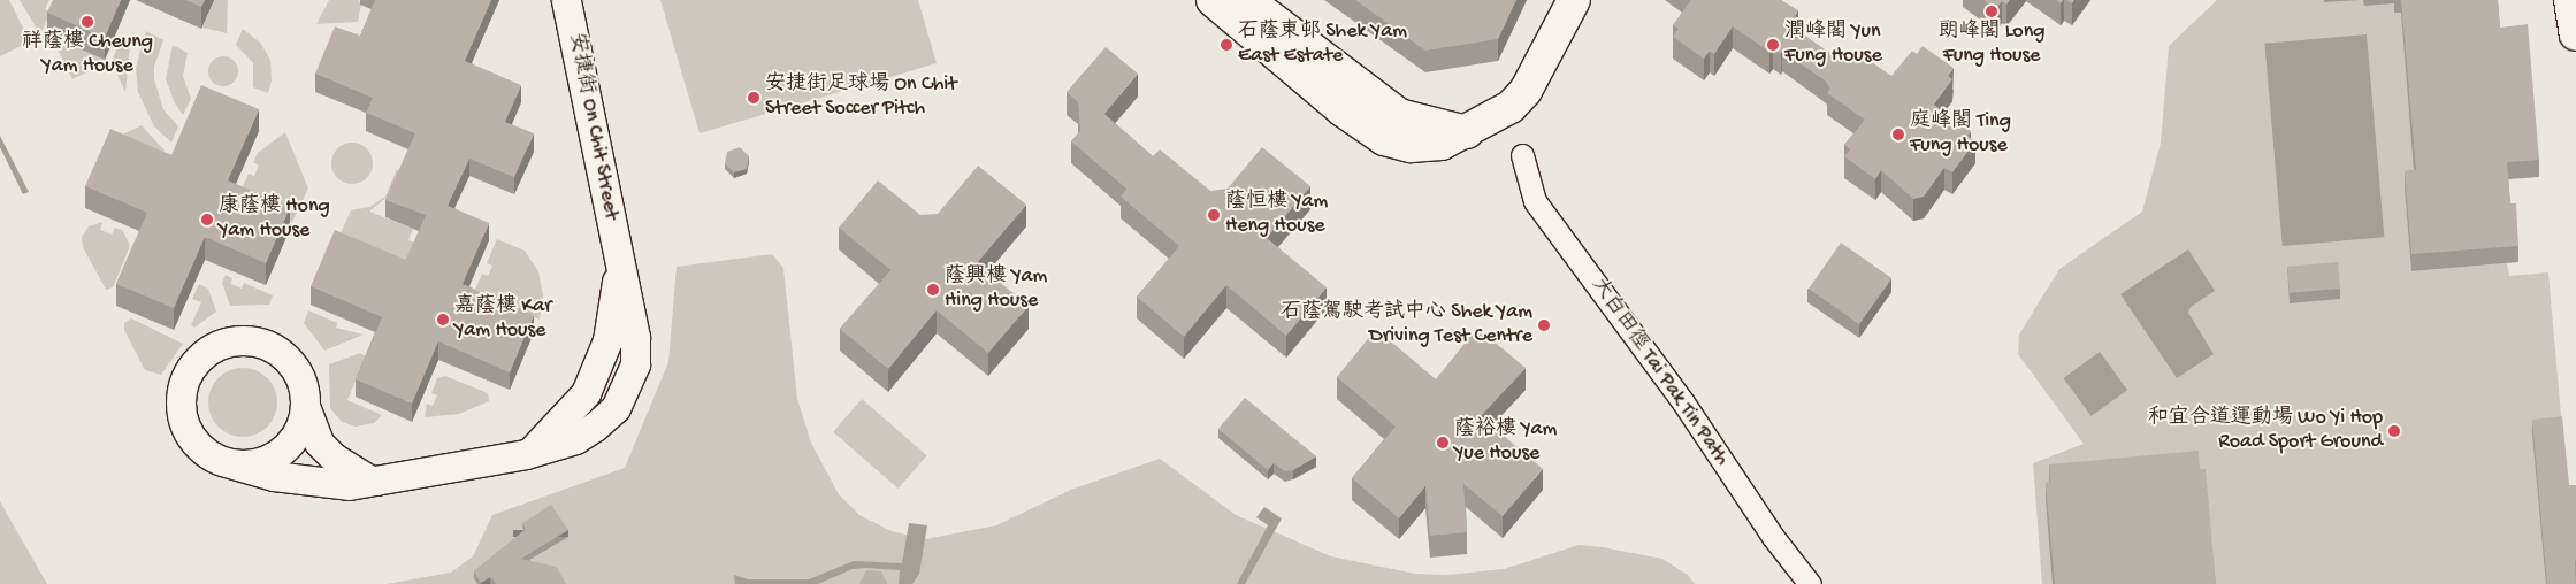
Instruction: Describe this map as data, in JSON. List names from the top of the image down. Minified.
{"streets":{"street":["安捷街 On Chit Street","大白田徑 Tai Pak Tin Path"]},"places":["朗峰閣 Long Fung House","祥蔭樓 Cheung Yam House","石蔭東邨 Shek Yam East Estate","潤峰閣 Yun Fung House","安捷街足球場 On Chit Street Soccer Pitch","庭峰閣 Ting Fung House","蔭恒樓 Yam Heng House","康蔭樓 Hong Yam House","蔭興樓 Yam Hing House","嘉蔭樓 Kar Yam House","石蔭駕駛考試中心 Shek Yam Driving Test Centre","和宜合道運動場 Wo Yi Hop Road Sport Ground","蔭裕樓 Yam Yue House"]}
